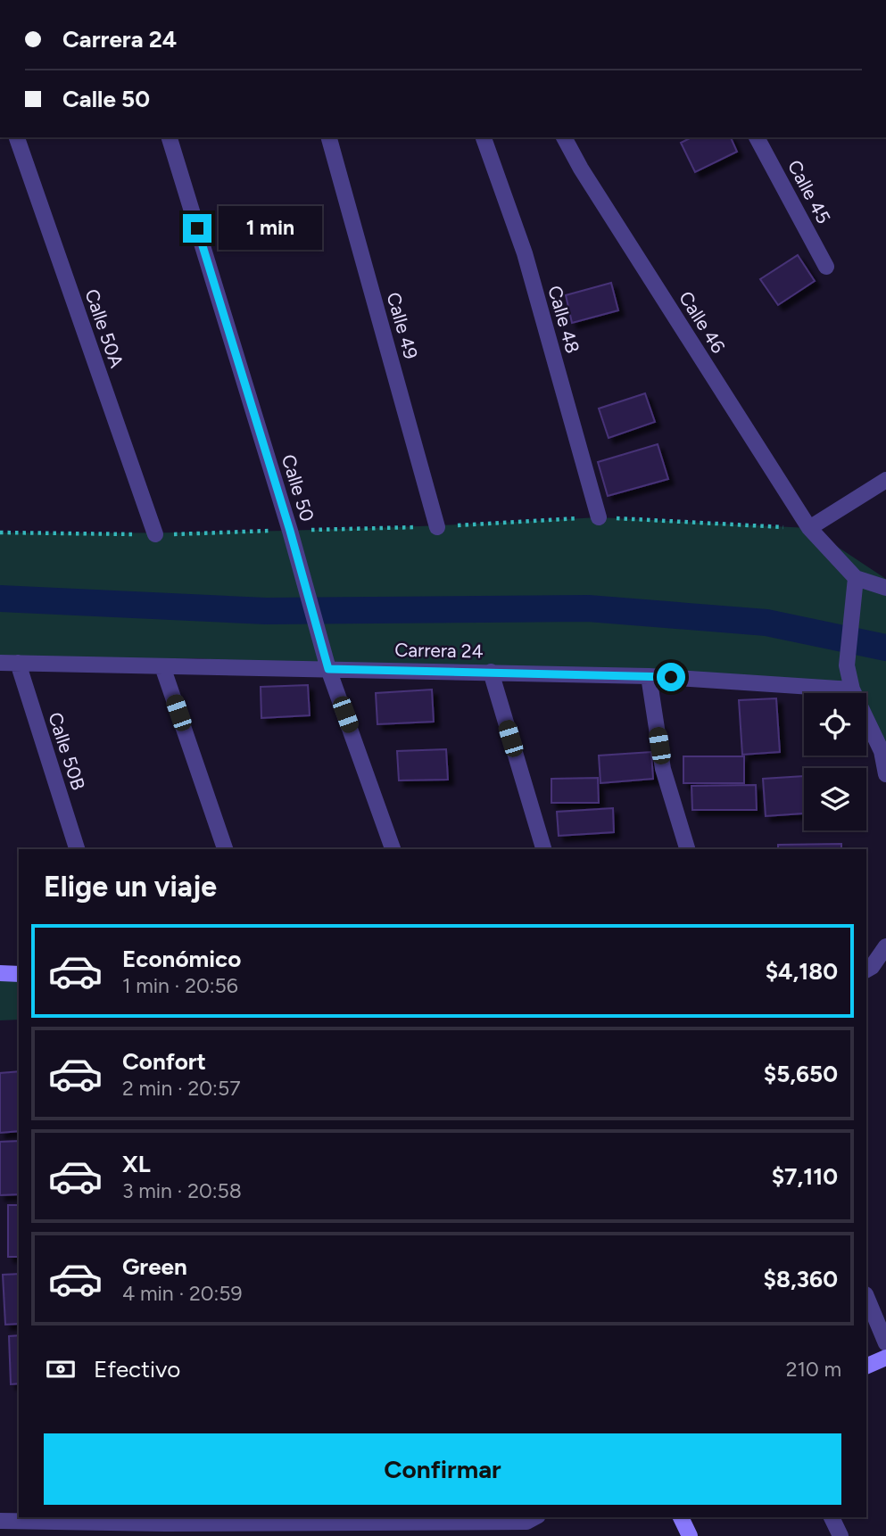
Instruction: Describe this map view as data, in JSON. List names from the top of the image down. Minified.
{"streets":{"street":["Calle 45","Calle 48","Calle 46","Calle 49","Calle 50A","Calle 50","Carrera 24","Calle 50B"]},"crossings":[["Calle 50","Carrera 24"],["Carrera 24","Calle 50B"]],"page":{"banner":["Carrera 24","Calle 50"],"bubble":"1 min","heading":"Elige un viaje","list":[{"name":"Económico","note":"1 min · 20:56","value":"$4,180"},{"name":"Confort","note":"2 min · 20:57","value":"$5,650"},{"name":"XL","note":"3 min · 20:58","value":"$7,110"},{"name":"Green","note":"4 min · 20:59","value":"$8,360"}],"pay":["Efectivo","210 m"],"buttons":"Confirmar"}}
